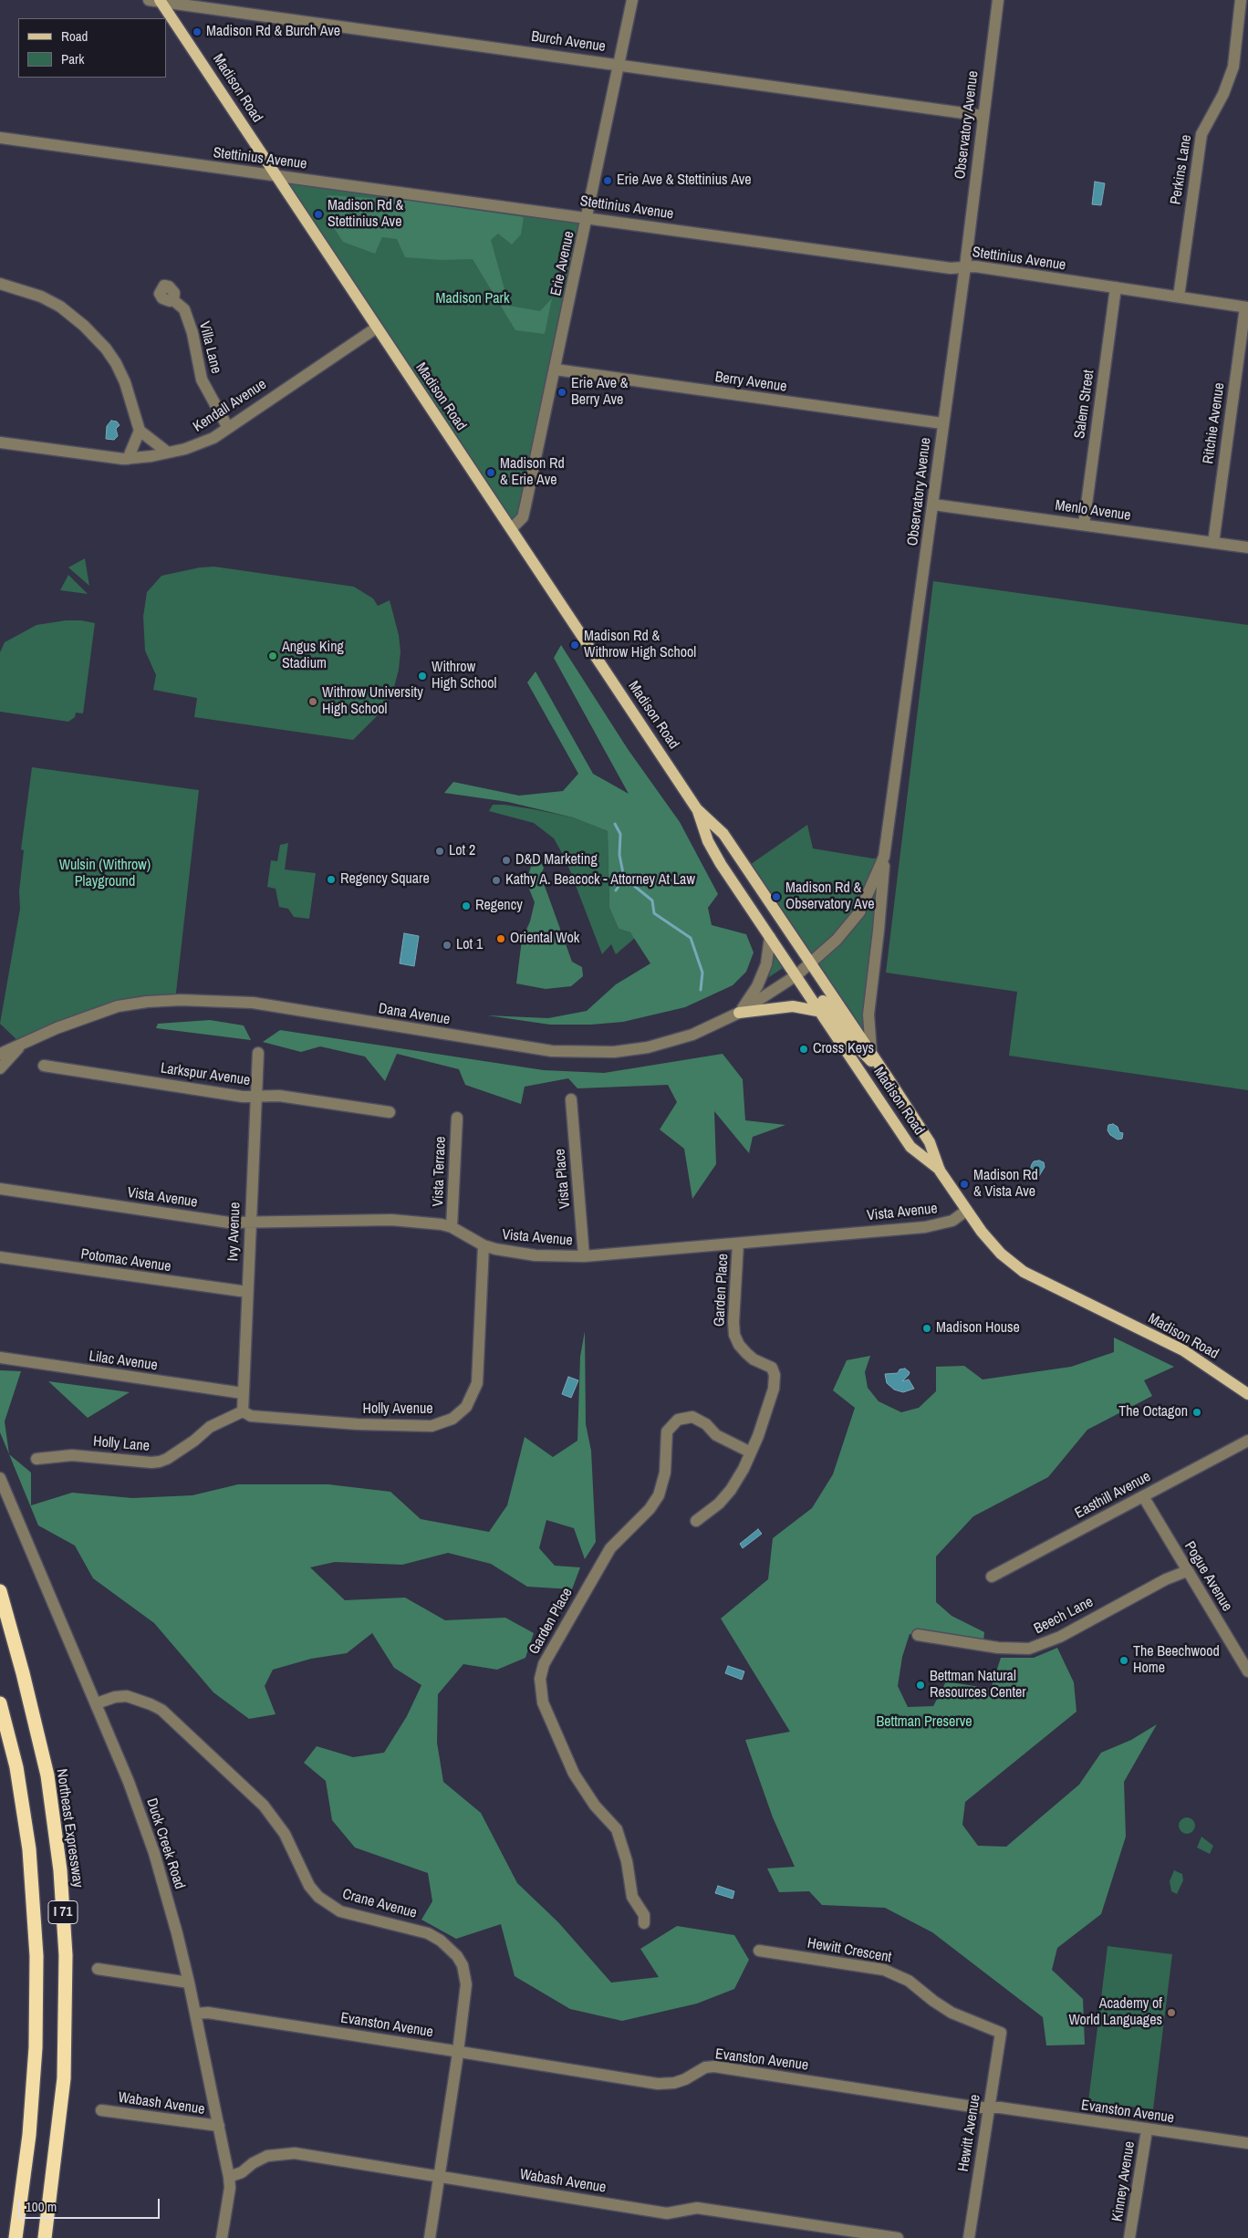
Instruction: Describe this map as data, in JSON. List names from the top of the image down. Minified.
{"streets":{"highway":["Northeast Expressway","I 71"],"main road":["Madison Road"],"street":["Burch Avenue","Observatory Avenue","Stettinius Avenue","Perkins Lane","Erie Avenue","Villa Lane","Berry Avenue","Salem Street","Kendall Avenue","Ritchie Avenue","Menlo Avenue","Dana Avenue","Larkspur Avenue","Vista Terrace","Vista Place","Vista Avenue","Ivy Avenue","Potomac Avenue","Garden Place","Lilac Avenue","Holly Avenue","Holly Lane","Easthill Avenue","Pogue Avenue","Beech Lane","Duck Creek Road","Crane Avenue","Hewitt Crescent","Evanston Avenue","Wabash Avenue","Hewitt Avenue","Kinney Avenue"]},"crossings":[["Burch Avenue","Madison Road"],["Burch Avenue","Observatory Avenue"],["Burch Avenue","Erie Avenue"],["Madison Road","Observatory Avenue"],["Madison Road","Stettinius Avenue"],["Madison Road","Erie Avenue"],["Madison Road","Kendall Avenue"],["Madison Road","Dana Avenue"],["Madison Road","Vista Avenue"],["Observatory Avenue","Stettinius Avenue"],["Observatory Avenue","Berry Avenue"],["Observatory Avenue","Menlo Avenue"],["Observatory Avenue","Dana Avenue"],["Stettinius Avenue","Perkins Lane"],["Stettinius Avenue","Erie Avenue"],["Stettinius Avenue","Salem Street"],["Stettinius Avenue","Ritchie Avenue"],["Erie Avenue","Berry Avenue"],["Villa Lane","Kendall Avenue"],["Salem Street","Menlo Avenue"],["Ritchie Avenue","Menlo Avenue"],["Larkspur Avenue","Ivy Avenue"],["Vista Terrace","Vista Avenue"],["Vista Place","Vista Avenue"],["Vista Avenue","Ivy Avenue"],["Vista Avenue","Garden Place"],["Vista Avenue","Holly Avenue"],["Ivy Avenue","Potomac Avenue"],["Ivy Avenue","Lilac Avenue"],["Ivy Avenue","Holly Avenue"],["Ivy Avenue","Holly Lane"],["Holly Avenue","Holly Lane"],["Easthill Avenue","Pogue Avenue"],["Pogue Avenue","Beech Lane"],["Duck Creek Road","Crane Avenue"],["Duck Creek Road","Evanston Avenue"],["Duck Creek Road","Wabash Avenue"],["Crane Avenue","Evanston Avenue"],["Crane Avenue","Wabash Avenue"],["Hewitt Crescent","Hewitt Avenue"],["Evanston Avenue","Hewitt Avenue"],["Evanston Avenue","Kinney Avenue"]],"parks":["Madison Park","Wulsin (Withrow) Playground","Bettman Preserve"],"places":["Madison Rd & Burch Ave","Erie Ave & Stettinius Ave","Madison Rd & Stettinius Ave","Erie Ave & Berry Ave","Madison Rd & Erie Ave","Madison Rd & Withrow High School","Angus King Stadium","Withrow High School","Withrow University High School","Lot 2","D&D Marketing","Regency Square","Kathy A. Beacock - Attorney At Law","Madison Rd & Observatory Ave","Regency","Oriental Wok","Lot 1","Cross Keys","Madison Rd & Vista Ave","Madison House","The Octagon","The Beechwood Home","Bettman Natural Resources Center","Academy of World Languages"],"legend":["Road","Park"],"scale_bar":"100 m"}
